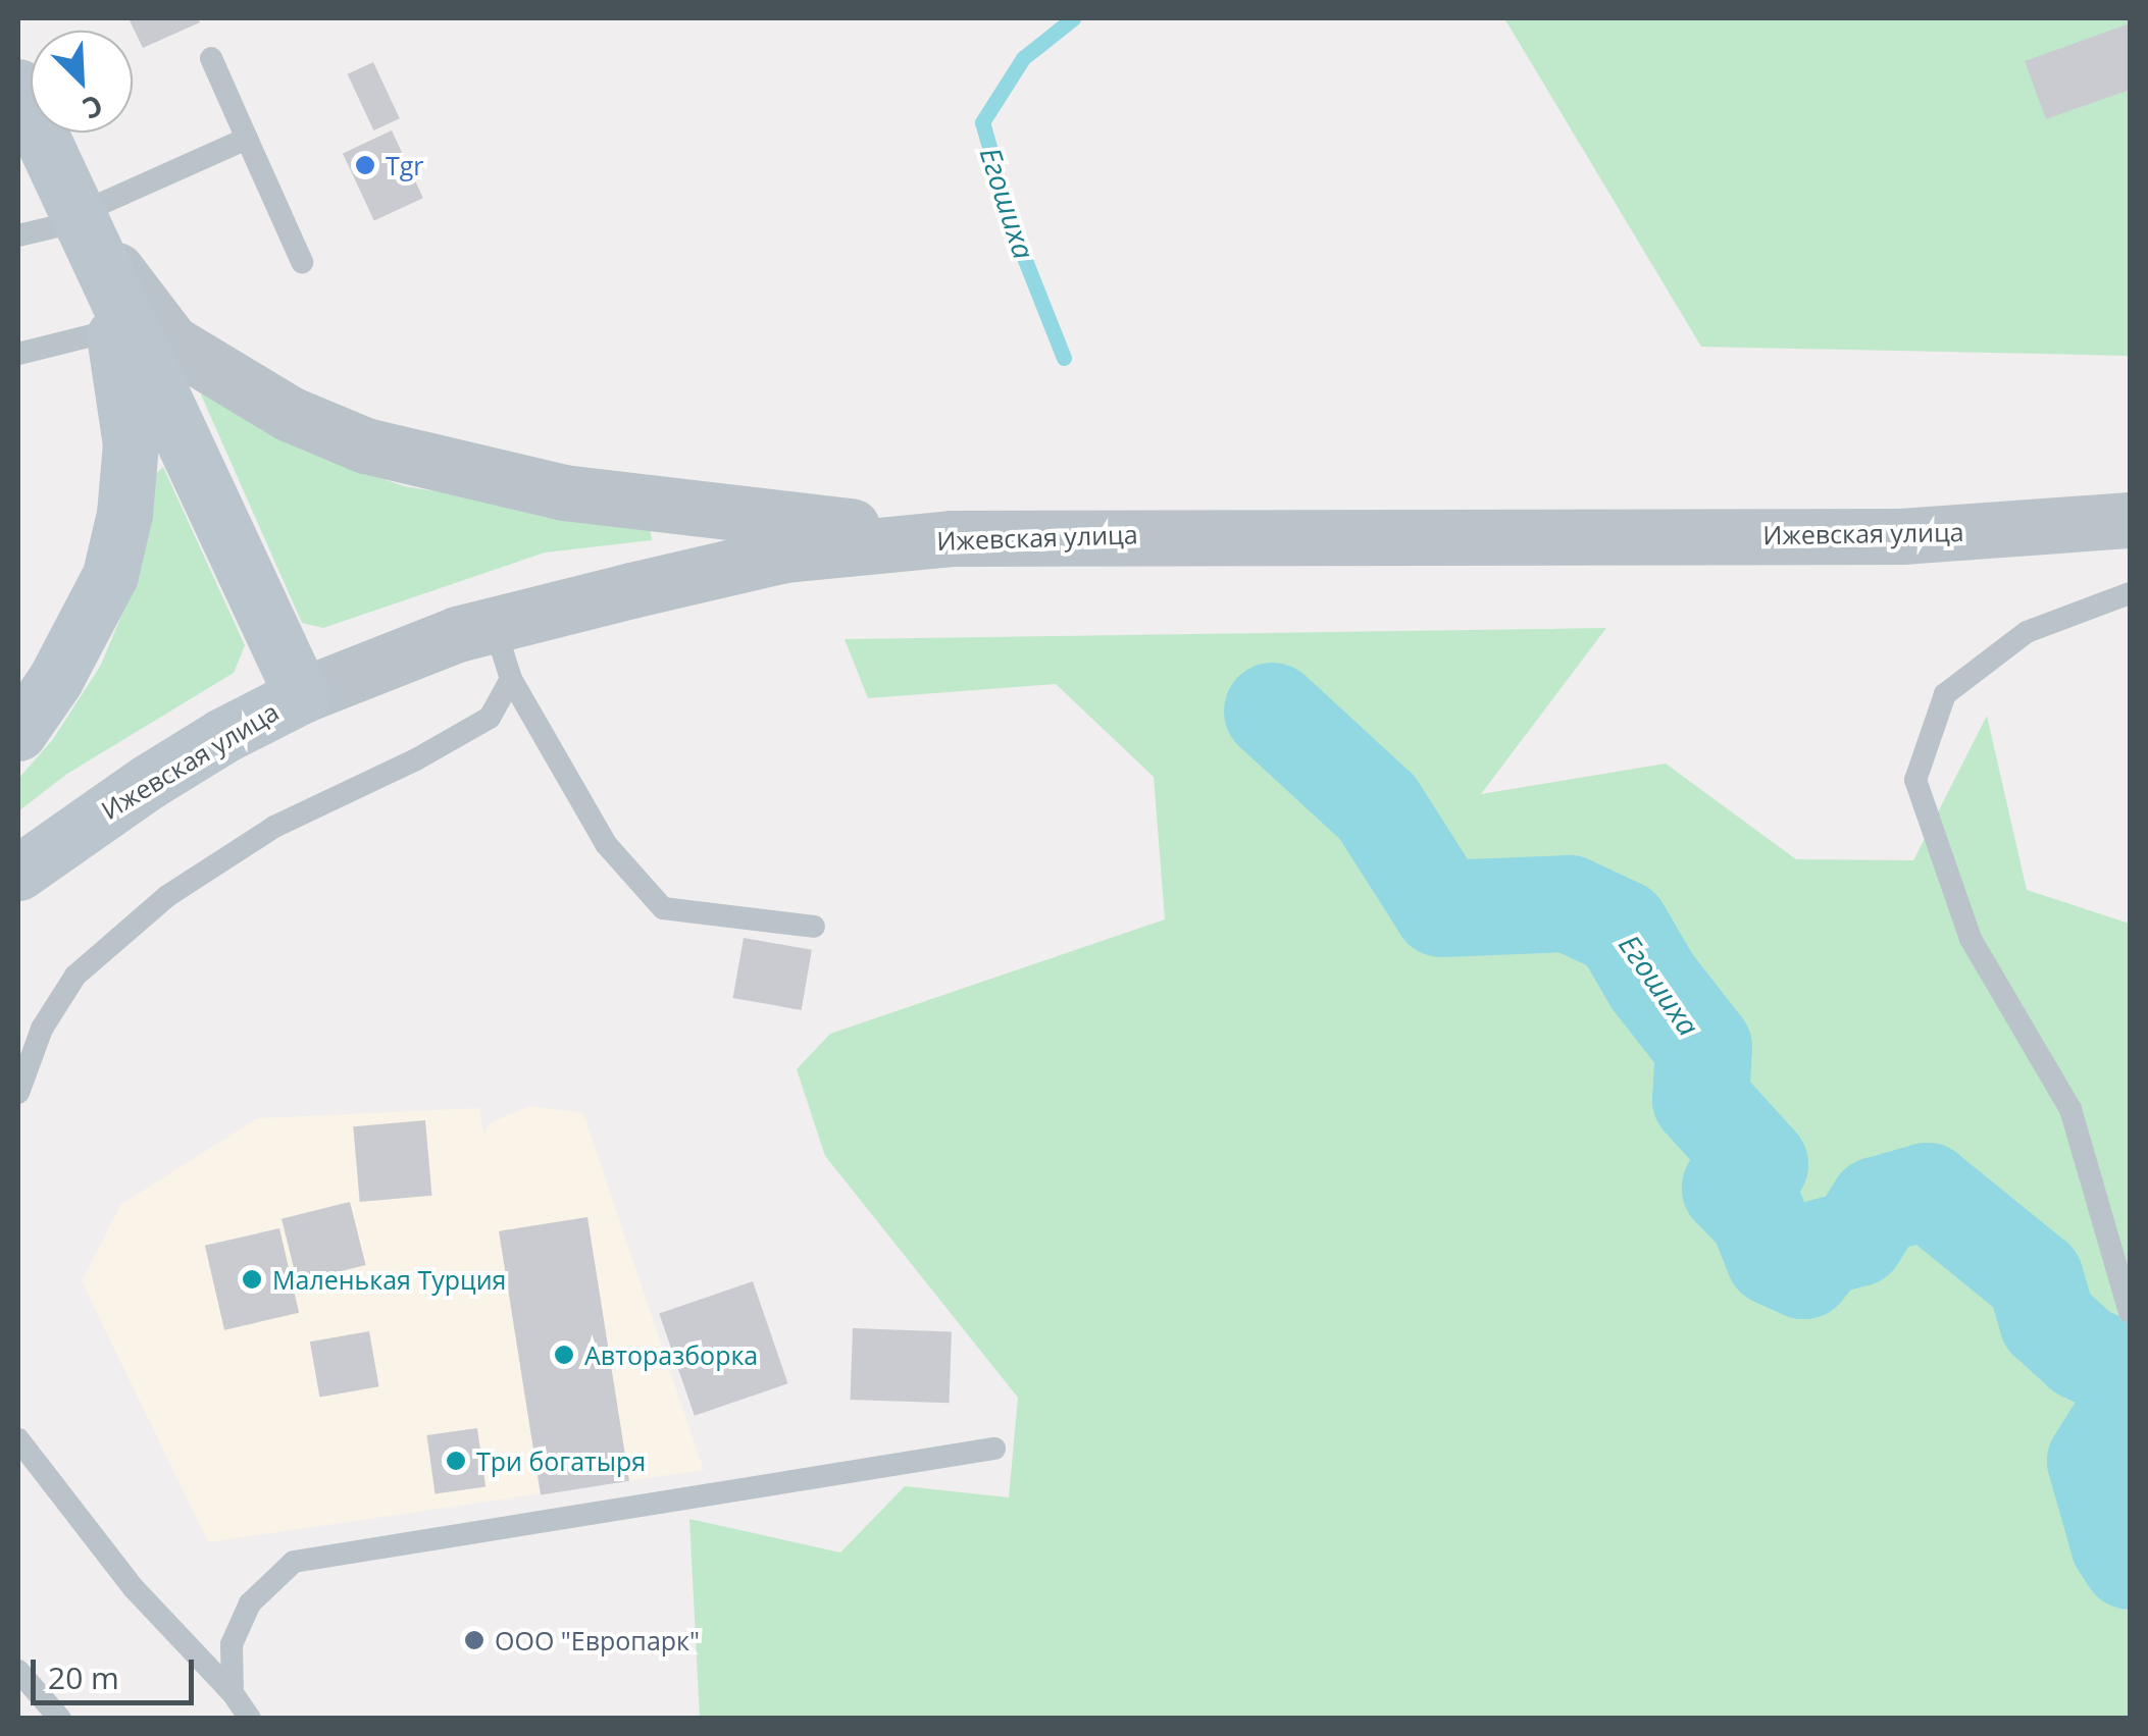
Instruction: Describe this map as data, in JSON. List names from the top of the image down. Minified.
{"streets":{"main road":["Ижевская улица"]},"water":["Егошиха"],"places":["Tgr","Маленькая Турция","Авторазборка","Три богатыря","ООО \"Европарк\""],"scale_bar":"20 m","north":"bottom right"}
